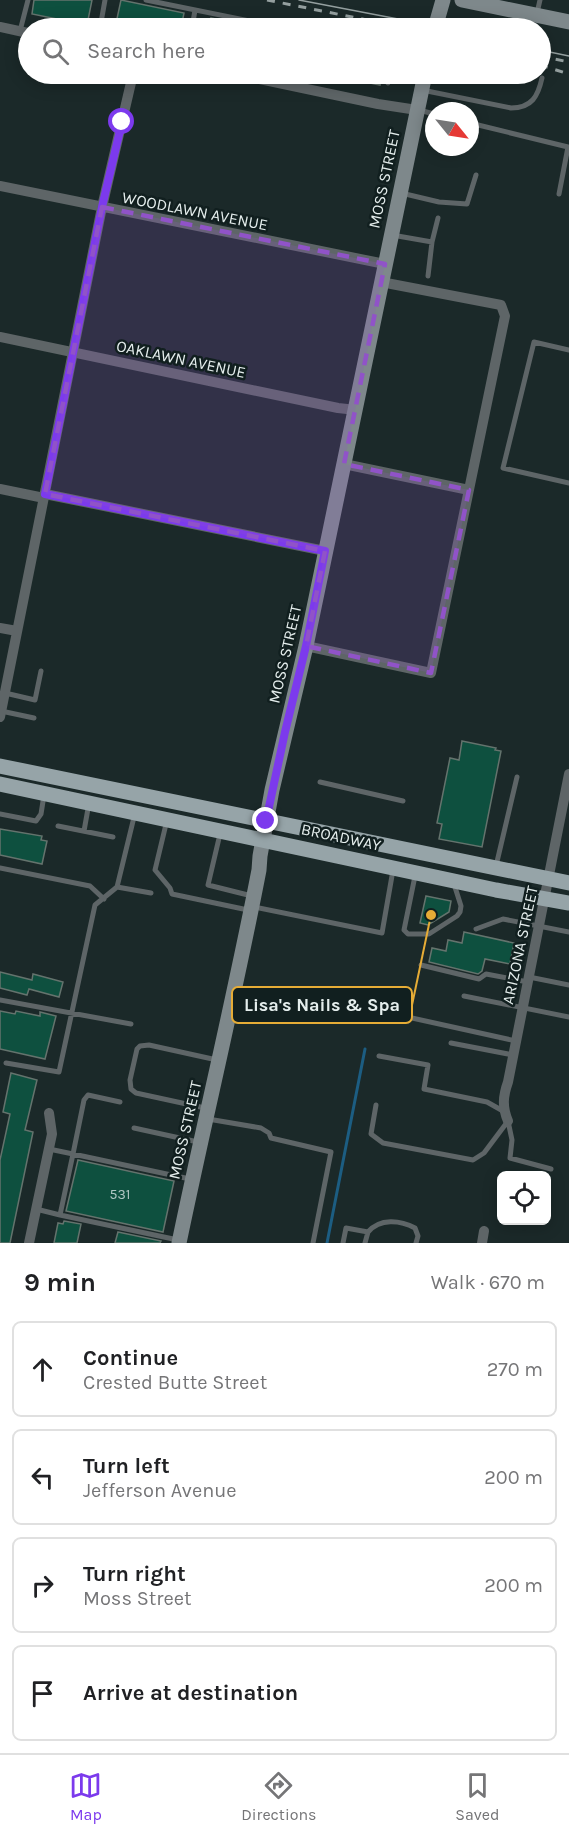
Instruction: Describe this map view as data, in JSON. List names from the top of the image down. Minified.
{"streets":{"main road":["BROADWAY"],"street":["MOSS STREET","WOODLAWN AVENUE","OAKLAWN AVENUE","ARIZONA STREET"]},"crossings":[["MOSS STREET","WOODLAWN AVENUE"],["MOSS STREET","OAKLAWN AVENUE"],["MOSS STREET","BROADWAY"],["BROADWAY","ARIZONA STREET"]],"places":["Lisa's Nails & Spa"],"house_numbers":["531"],"north":"bottom right","page":{"search":"Search here","heading":["9 min","Walk · 670 m"],"list":[["Continue","Crested Butte Street","270 m"],["Turn left","Jefferson Avenue","200 m"],["Turn right","Moss Street","200 m"],"Arrive at destination"],"nav":["Map","Directions","Saved"]}}
